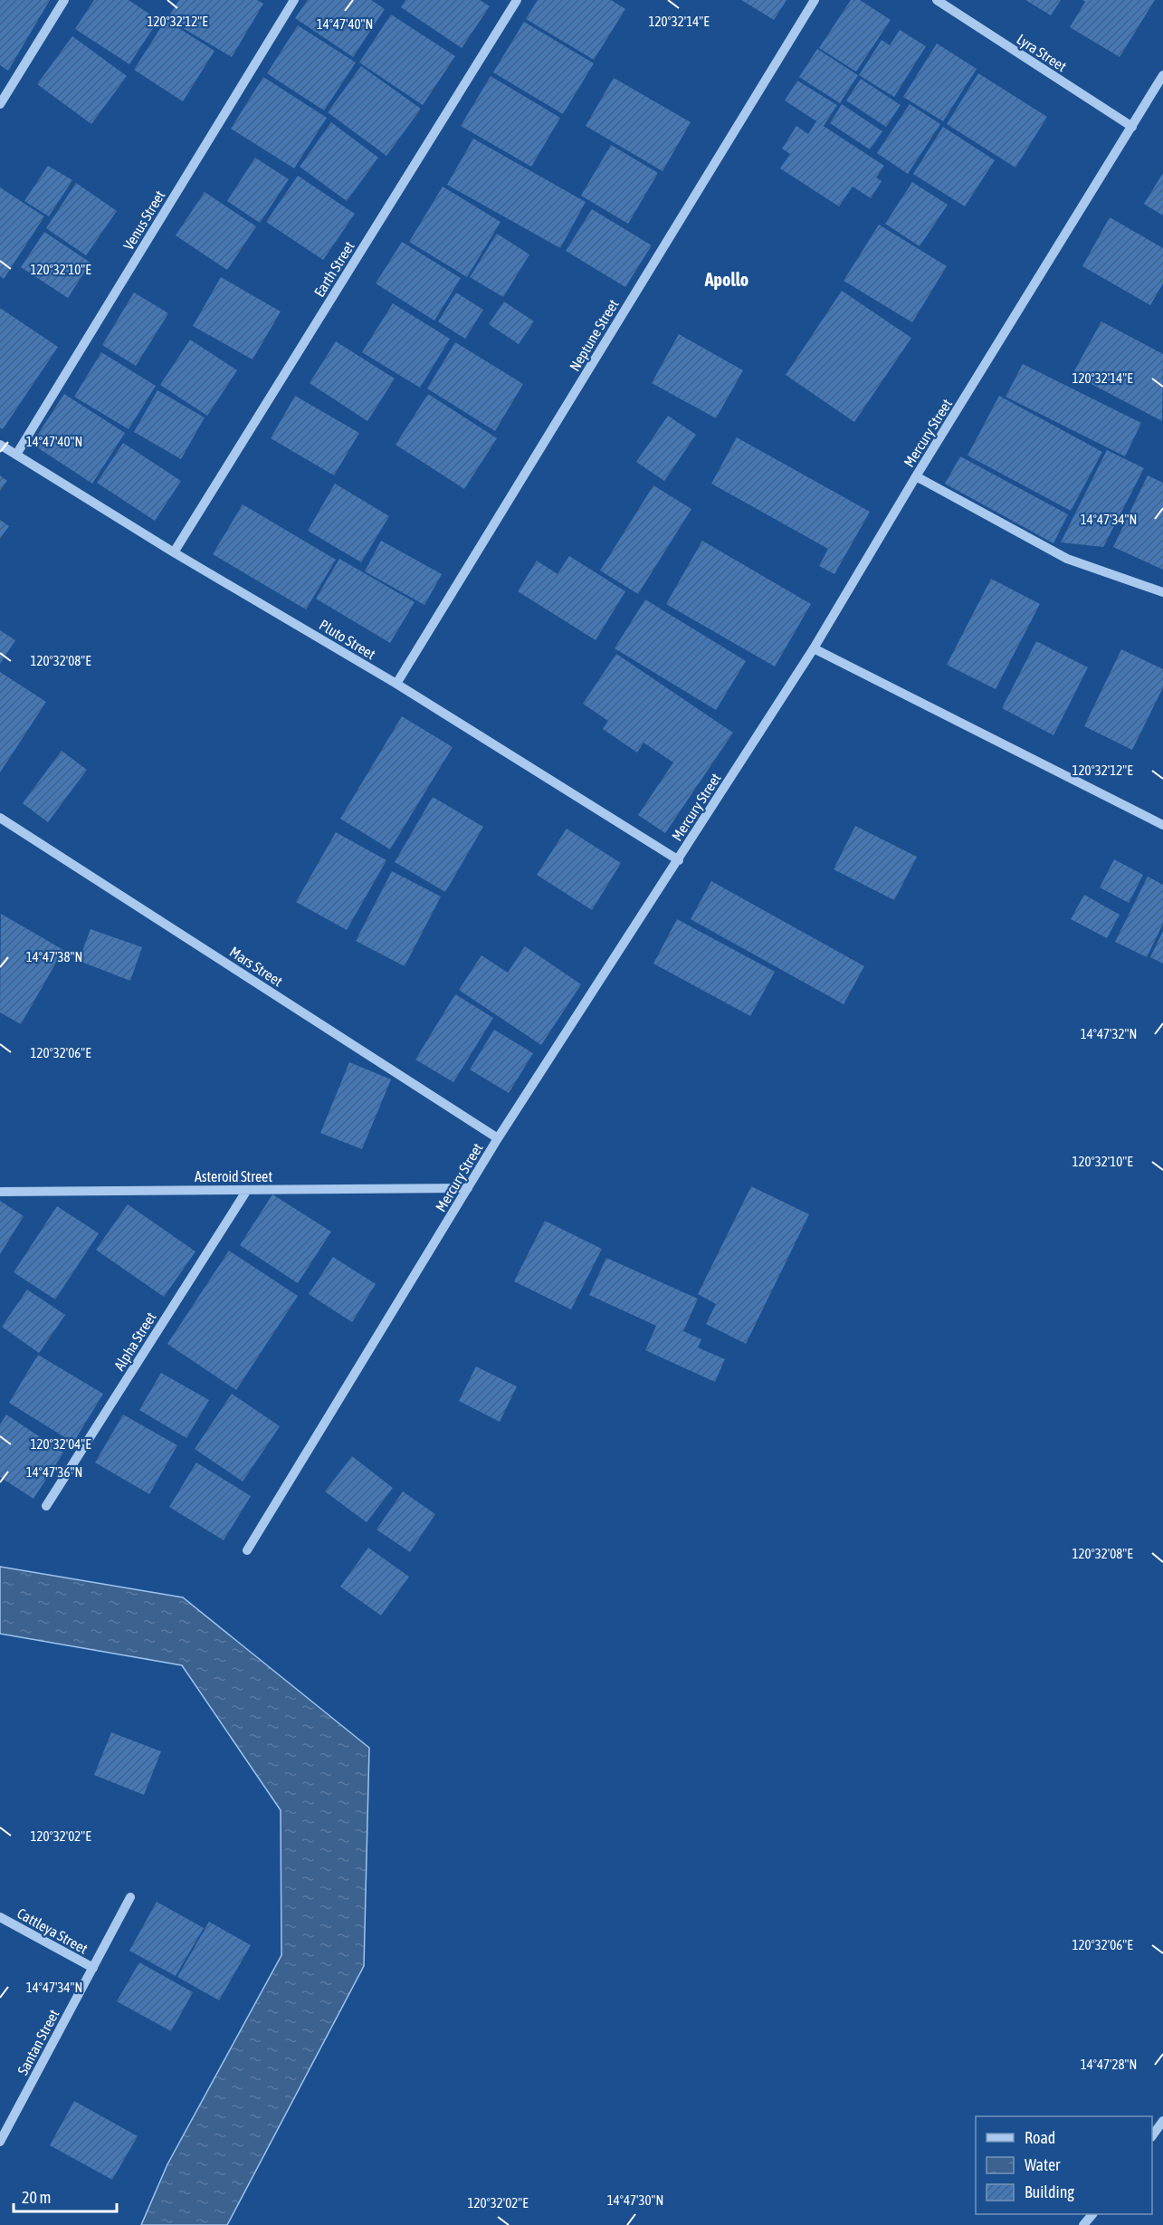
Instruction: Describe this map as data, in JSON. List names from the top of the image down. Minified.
{"streets":{"street":["Lyra Street","Venus Street","Earth Street","Neptune Street","Mercury Street","Pluto Street","Mars Street","Asteroid Street","Alpha Street","Cattleya Street","Santan Street"]},"crossings":[["Lyra Street","Mercury Street"],["Venus Street","Pluto Street"],["Earth Street","Pluto Street"],["Neptune Street","Pluto Street"],["Mercury Street","Pluto Street"],["Mercury Street","Mars Street"],["Mercury Street","Asteroid Street"],["Asteroid Street","Alpha Street"],["Cattleya Street","Santan Street"]],"districts":["Apollo"],"legend":["Road","Water","Building"],"scale_bar":"20 m","coordinates":["120°32'12\"E","120°32'14\"E","14°47'40\"N","120°32'10\"E","14°47'34\"N","120°32'08\"E","14°47'38\"N","14°47'32\"N","120°32'06\"E","120°32'04\"E","14°47'36\"N","120°32'02\"E","14°47'28\"N","14°47'30\"N"]}
